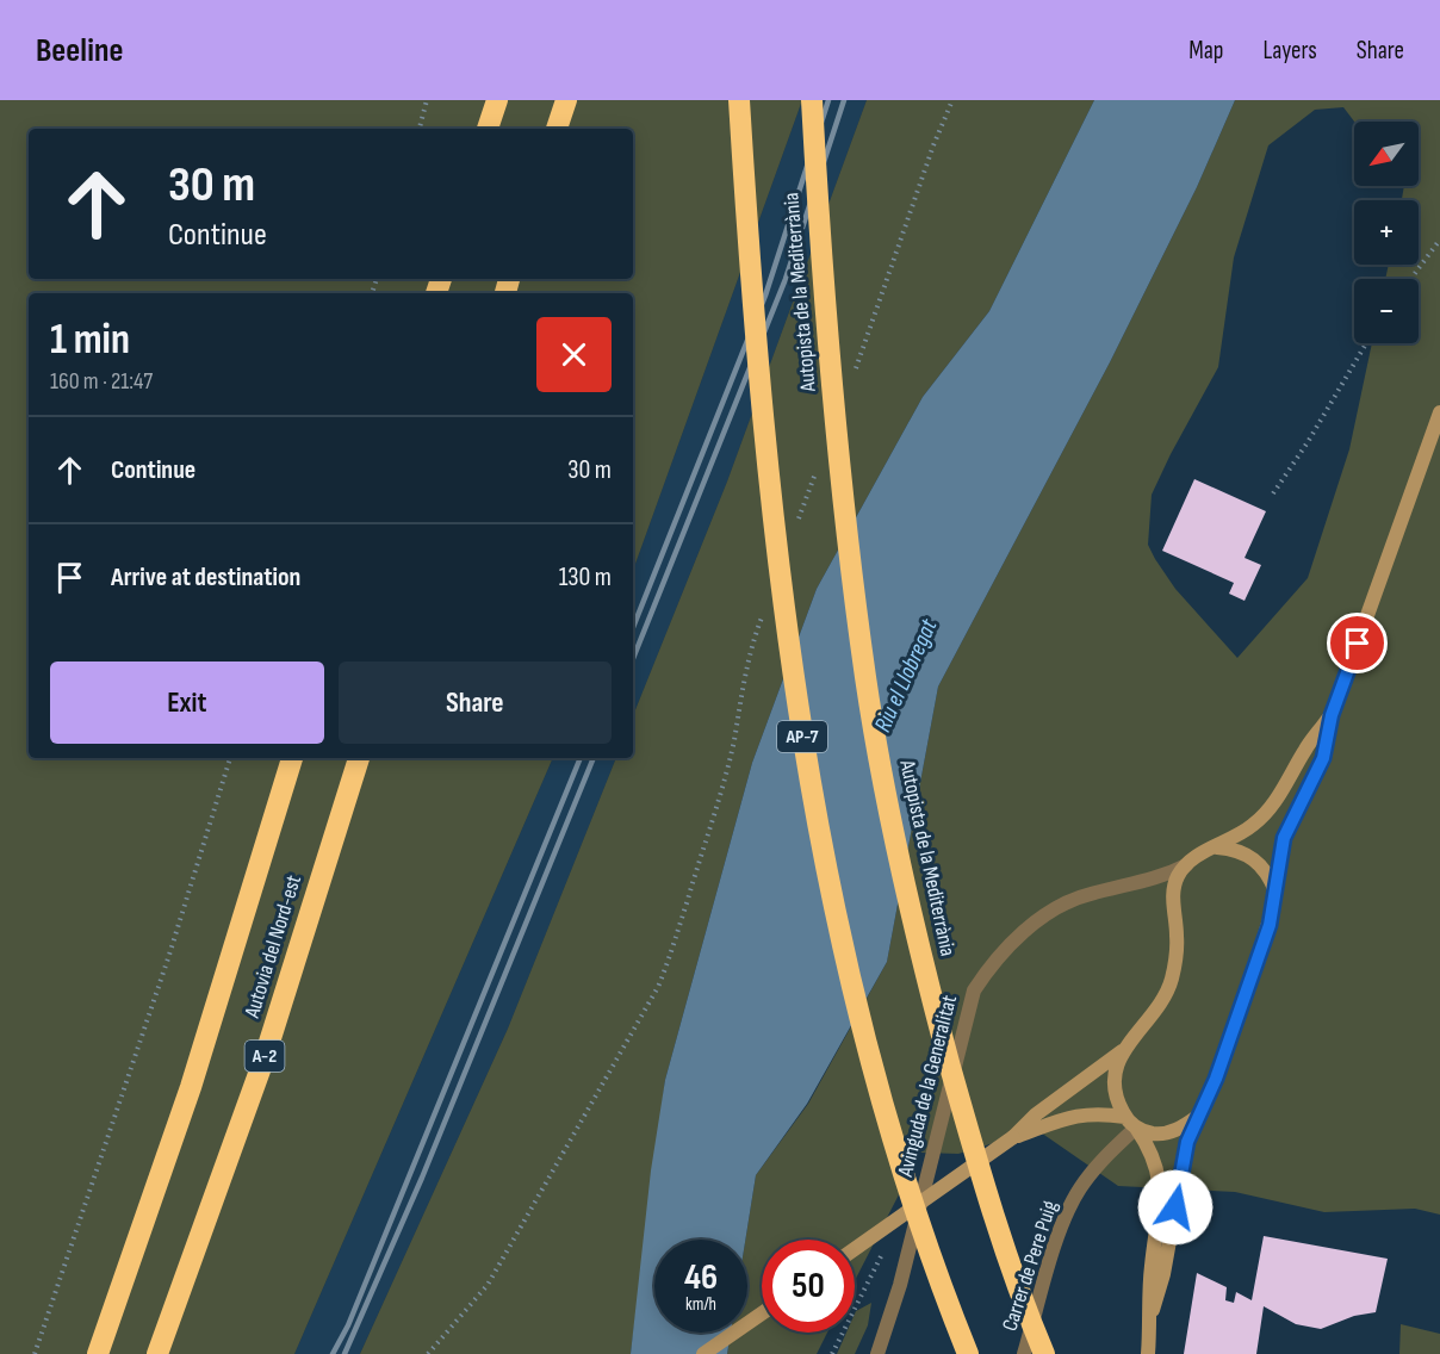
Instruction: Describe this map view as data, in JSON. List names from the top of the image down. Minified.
{"streets":{"highway":["Autopista de la Mediterrània","AP-7","Autovia del Nord-est","A-2"],"street":["Avinguda de la Generalitat","Carrer de Pere Puig"]},"water":["Riu el Llobregat"],"north":"bottom left","page":{"header":"Beeline","nav":["Map","Layers","Share"],"map_buttons":["+","−"],"turn":["30 m","Continue"],"heading":["1 min","160 m · 21:47"],"list":[{"name":"Continue","value":"30 m"},{"name":"Arrive at destination","value":"130 m"}],"buttons":["Exit","Share"],"speed":"46 km/h","limit":"50"}}
